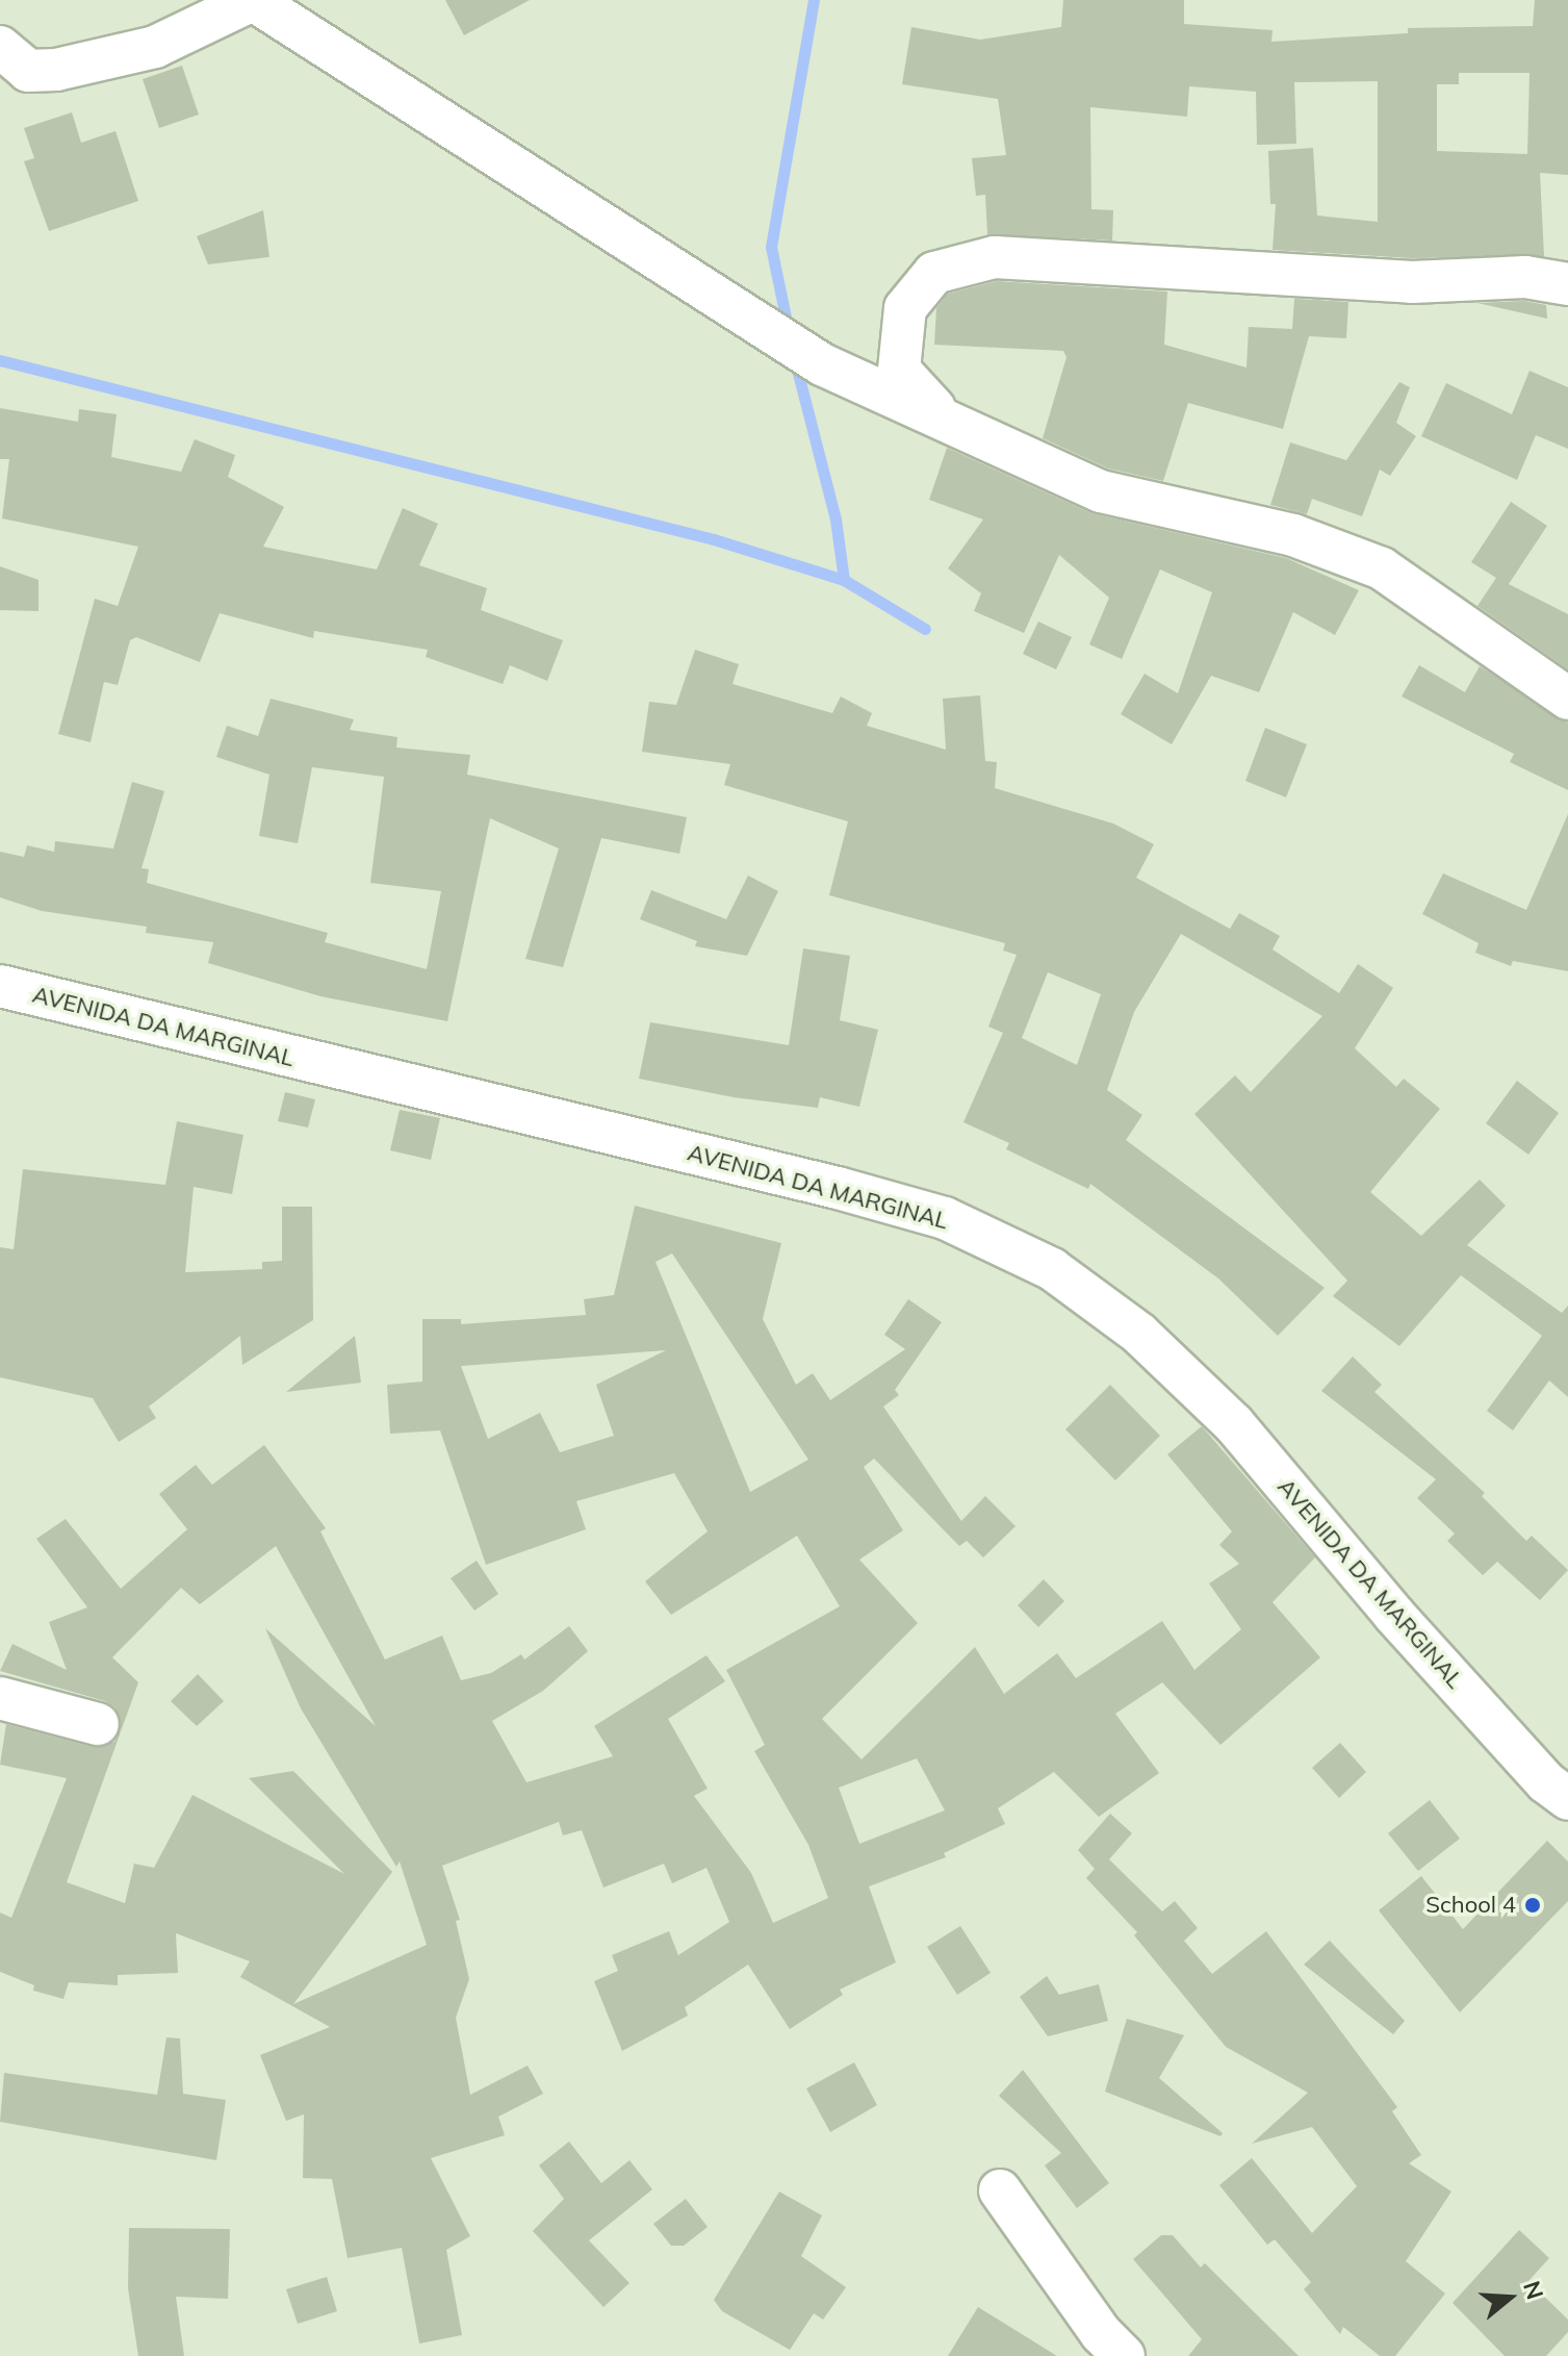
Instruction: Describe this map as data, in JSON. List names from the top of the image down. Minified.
{"streets":{"street":["AVENIDA DA MARGINAL"]},"places":["School 4"],"north":"right"}
